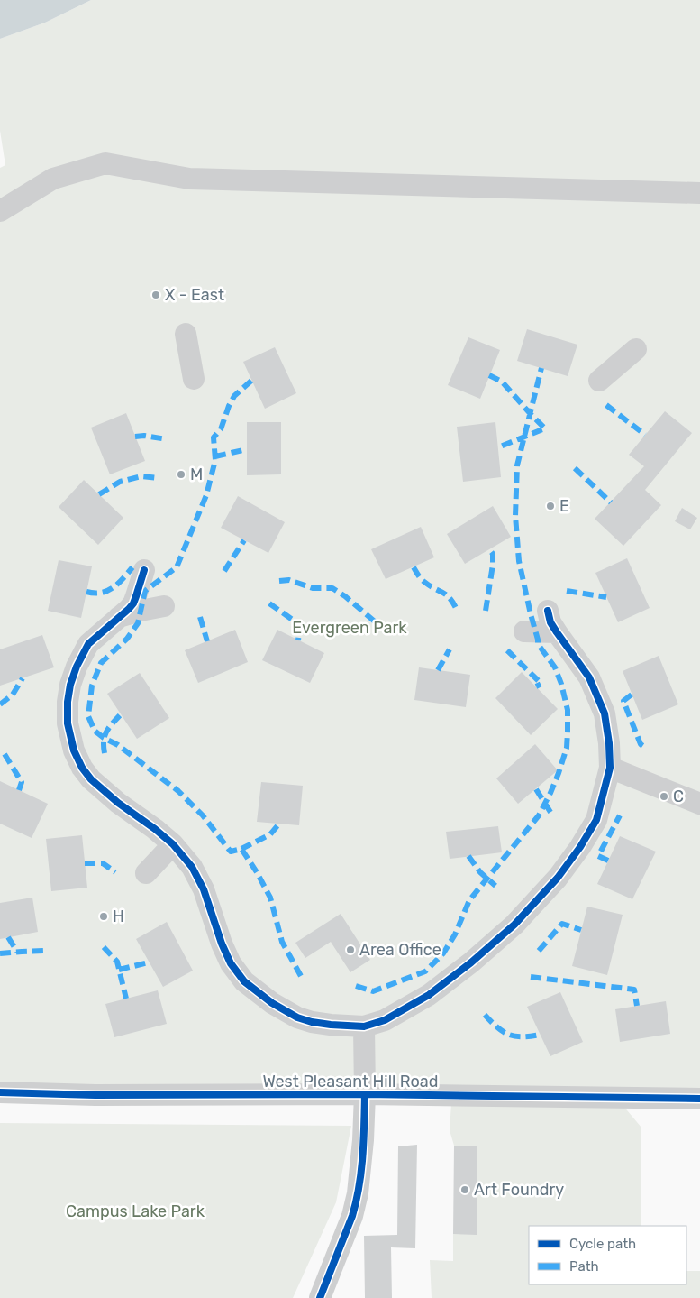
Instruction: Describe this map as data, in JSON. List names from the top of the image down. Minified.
{"streets":{"street":["West Pleasant Hill Road"]},"parks":["Evergreen Park","Campus Lake Park"],"places":["X - East","M","E","C","H","Area Office","Art Foundry"],"legend":["Cycle path","Path"]}
